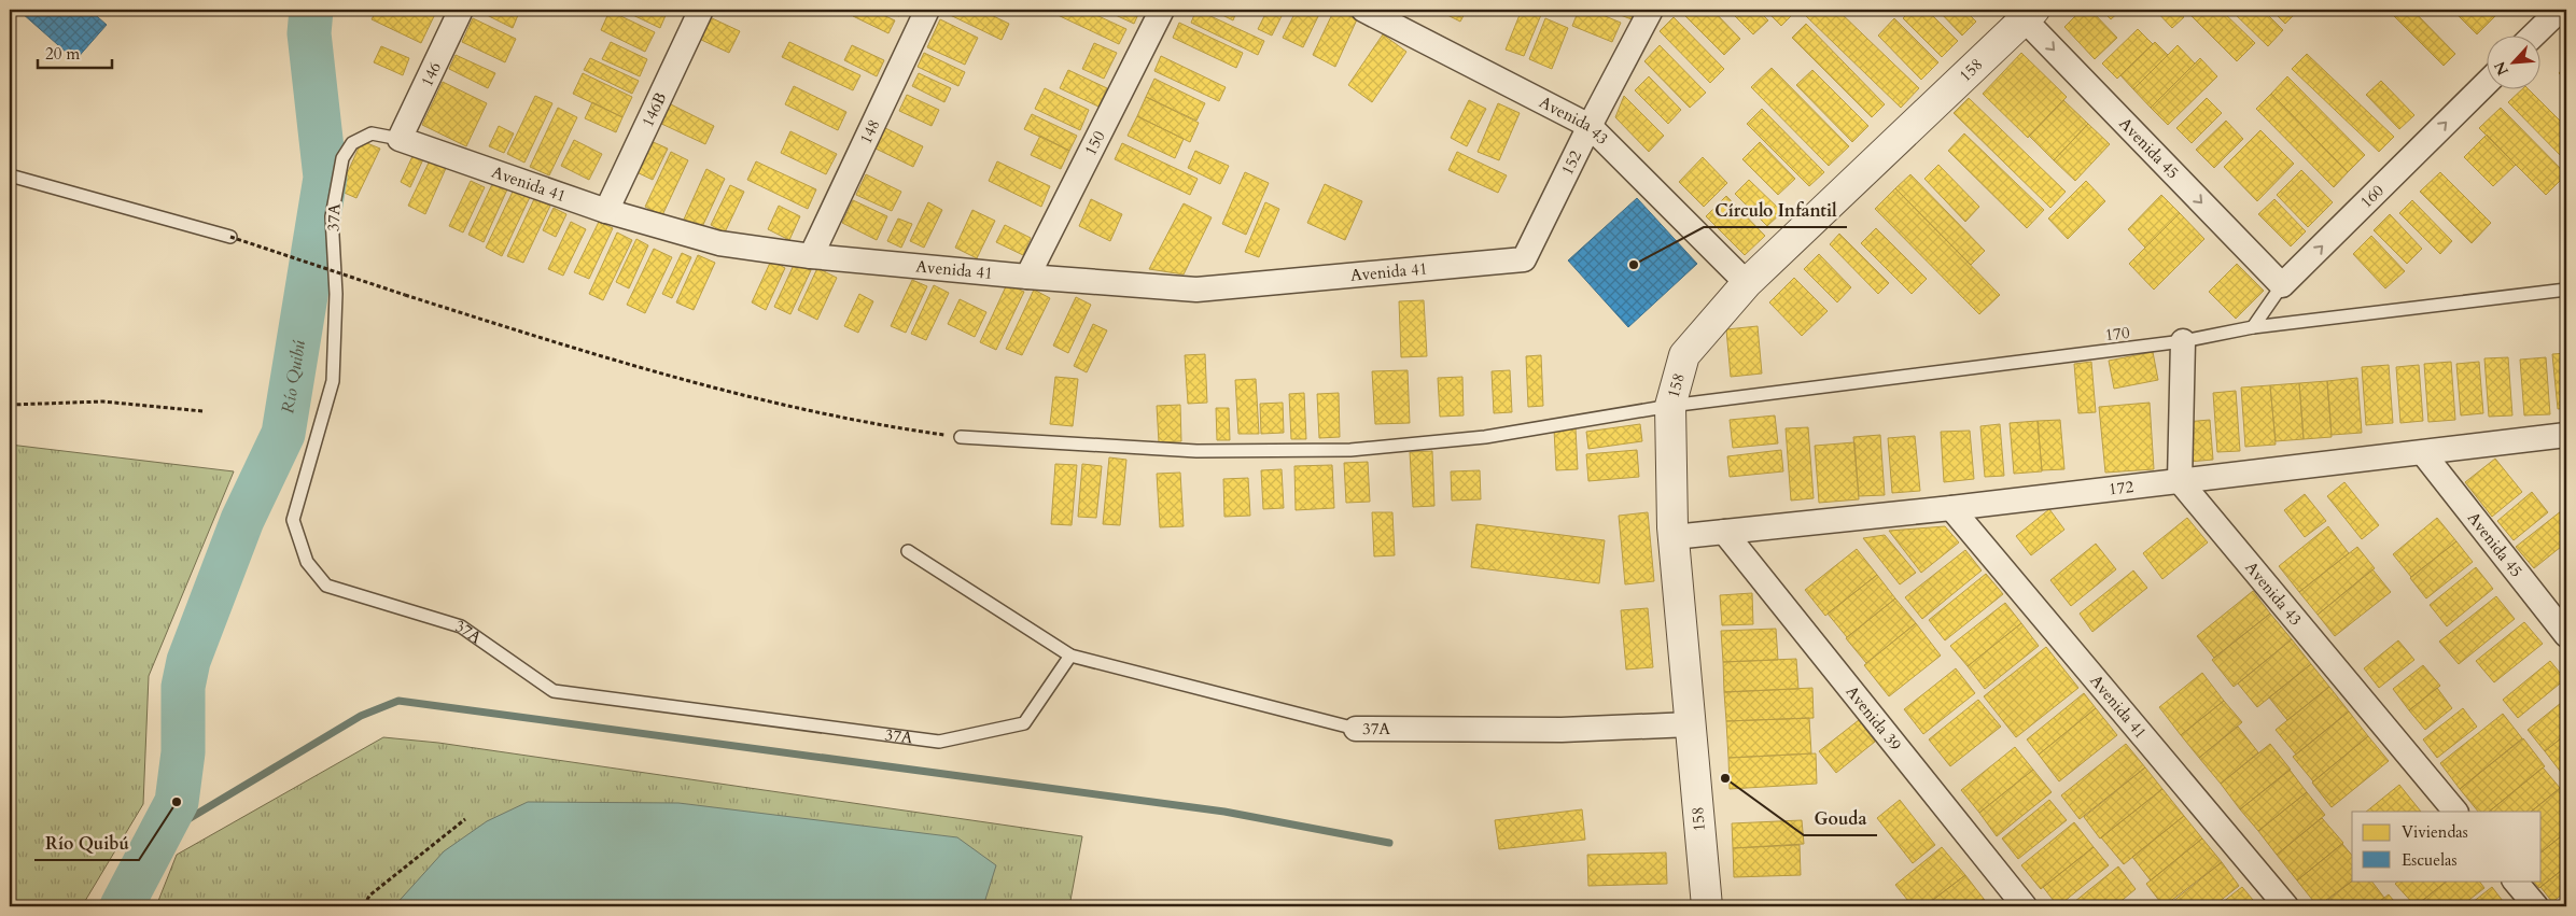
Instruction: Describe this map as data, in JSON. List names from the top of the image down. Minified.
{"streets":{"street":["158","146","146B","Avenida 43","148","150","Avenida 45","152","Avenida 41","160","37A","172","Avenida 39"],"lane":["170"]},"crossings":[["158","Avenida 43"],["158","Avenida 45"],["158","37A"],["158","170"],["158","172"],["146","Avenida 41"],["146","37A"],["146B","Avenida 41"],["Avenida 43","152"],["Avenida 43","172"],["148","Avenida 41"],["150","Avenida 41"],["Avenida 45","160"],["Avenida 45","172"],["152","Avenida 41"],["Avenida 41","37A"],["Avenida 41","172"],["160","170"],["172","Avenida 39"]],"one_way":["Avenida 45","160"],"water":["Río Quibú"],"places":["Círculo Infantil","Gouda","Río Quibú"],"legend":["Viviendas","Escuelas"],"scale_bar":"20 m","north":"bottom left"}
